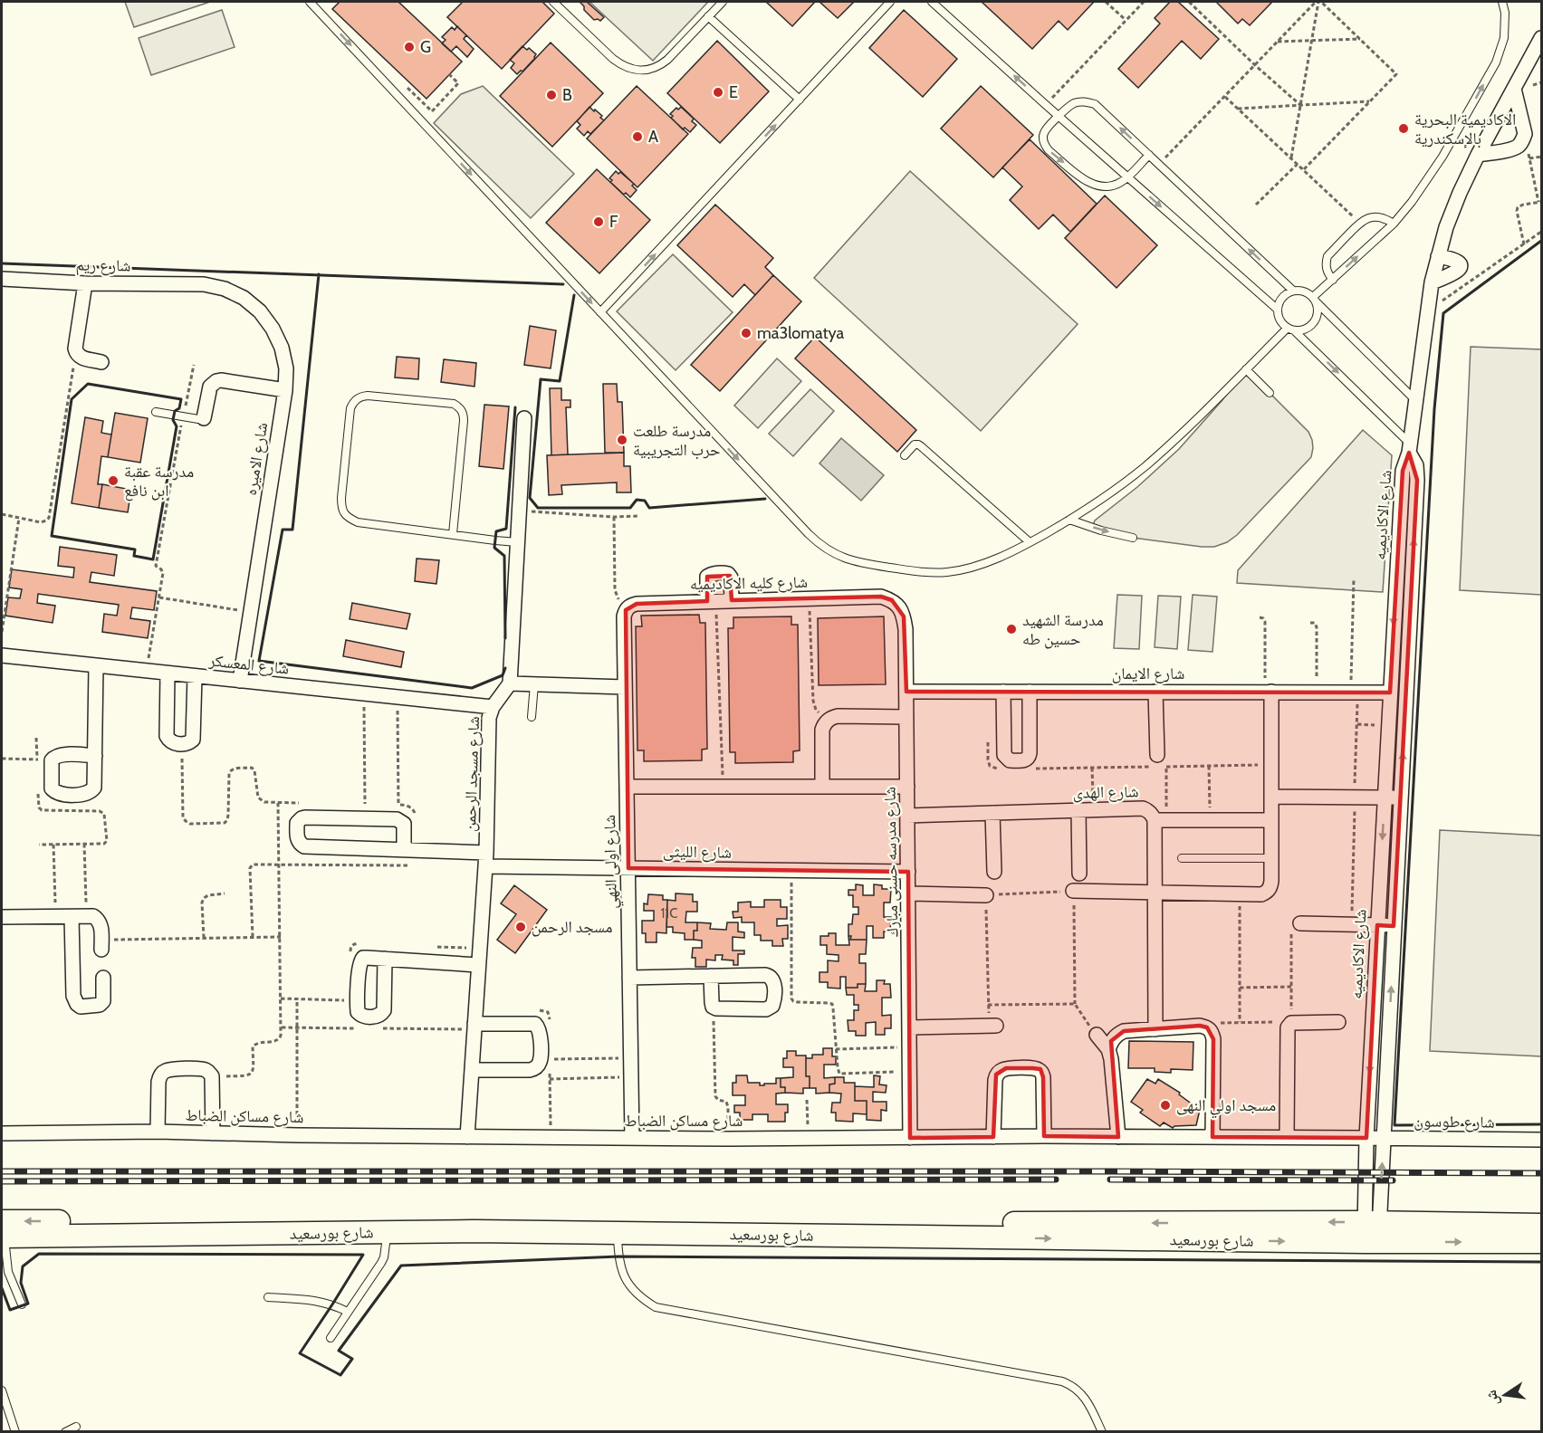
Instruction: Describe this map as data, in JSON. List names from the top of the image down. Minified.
{"streets":{"main road":["شارع بورسعيد"],"street":["شارع ريم","شارع الاميره","شارع الاكاديميه","شارع كليه الاكاديميه","شارع المعسكر","شارع الايمان","شارع مسجد الرحمن","شارع الهدى","شارع الليثى","شارع اولى النهي","شارع مدرسه حسنى مبارك","شارع مساكن الضباط","شارع طوسون"]},"crossings":[["شارع ريم","شارع الاميره"],["شارع الاميره","شارع المعسكر"],["شارع الاكاديميه","شارع الايمان"],["شارع الاكاديميه","شارع مساكن الضباط"],["شارع الاكاديميه","شارع طوسون"],["شارع الاكاديميه","شارع بورسعيد"],["شارع كليه الاكاديميه","شارع اولى النهي"],["شارع كليه الاكاديميه","شارع مدرسه حسنى مبارك"],["شارع المعسكر","شارع مسجد الرحمن"],["شارع الايمان","شارع مدرسه حسنى مبارك"],["شارع مسجد الرحمن","شارع الليثى"],["شارع مسجد الرحمن","شارع مساكن الضباط"],["شارع الهدى","شارع مدرسه حسنى مبارك"],["شارع الليثى","شارع اولى النهي"],["شارع الليثى","شارع مدرسه حسنى مبارك"],["شارع اولى النهي","شارع مساكن الضباط"],["شارع مدرسه حسنى مبارك","شارع مساكن الضباط"],["شارع مساكن الضباط","شارع طوسون"]],"places":["G","E","B","الاكاديمية البحرية بالإسكندرية","A","F","ma3lomatya","مدرسة طلعت حرب التجريبية","مدرسة عقبة ابن نافع","مدرسة الشهيد حسين طه","مسجد الرحمن","مسجد اولي النهى"],"house_numbers":["11C"],"north":"left"}
